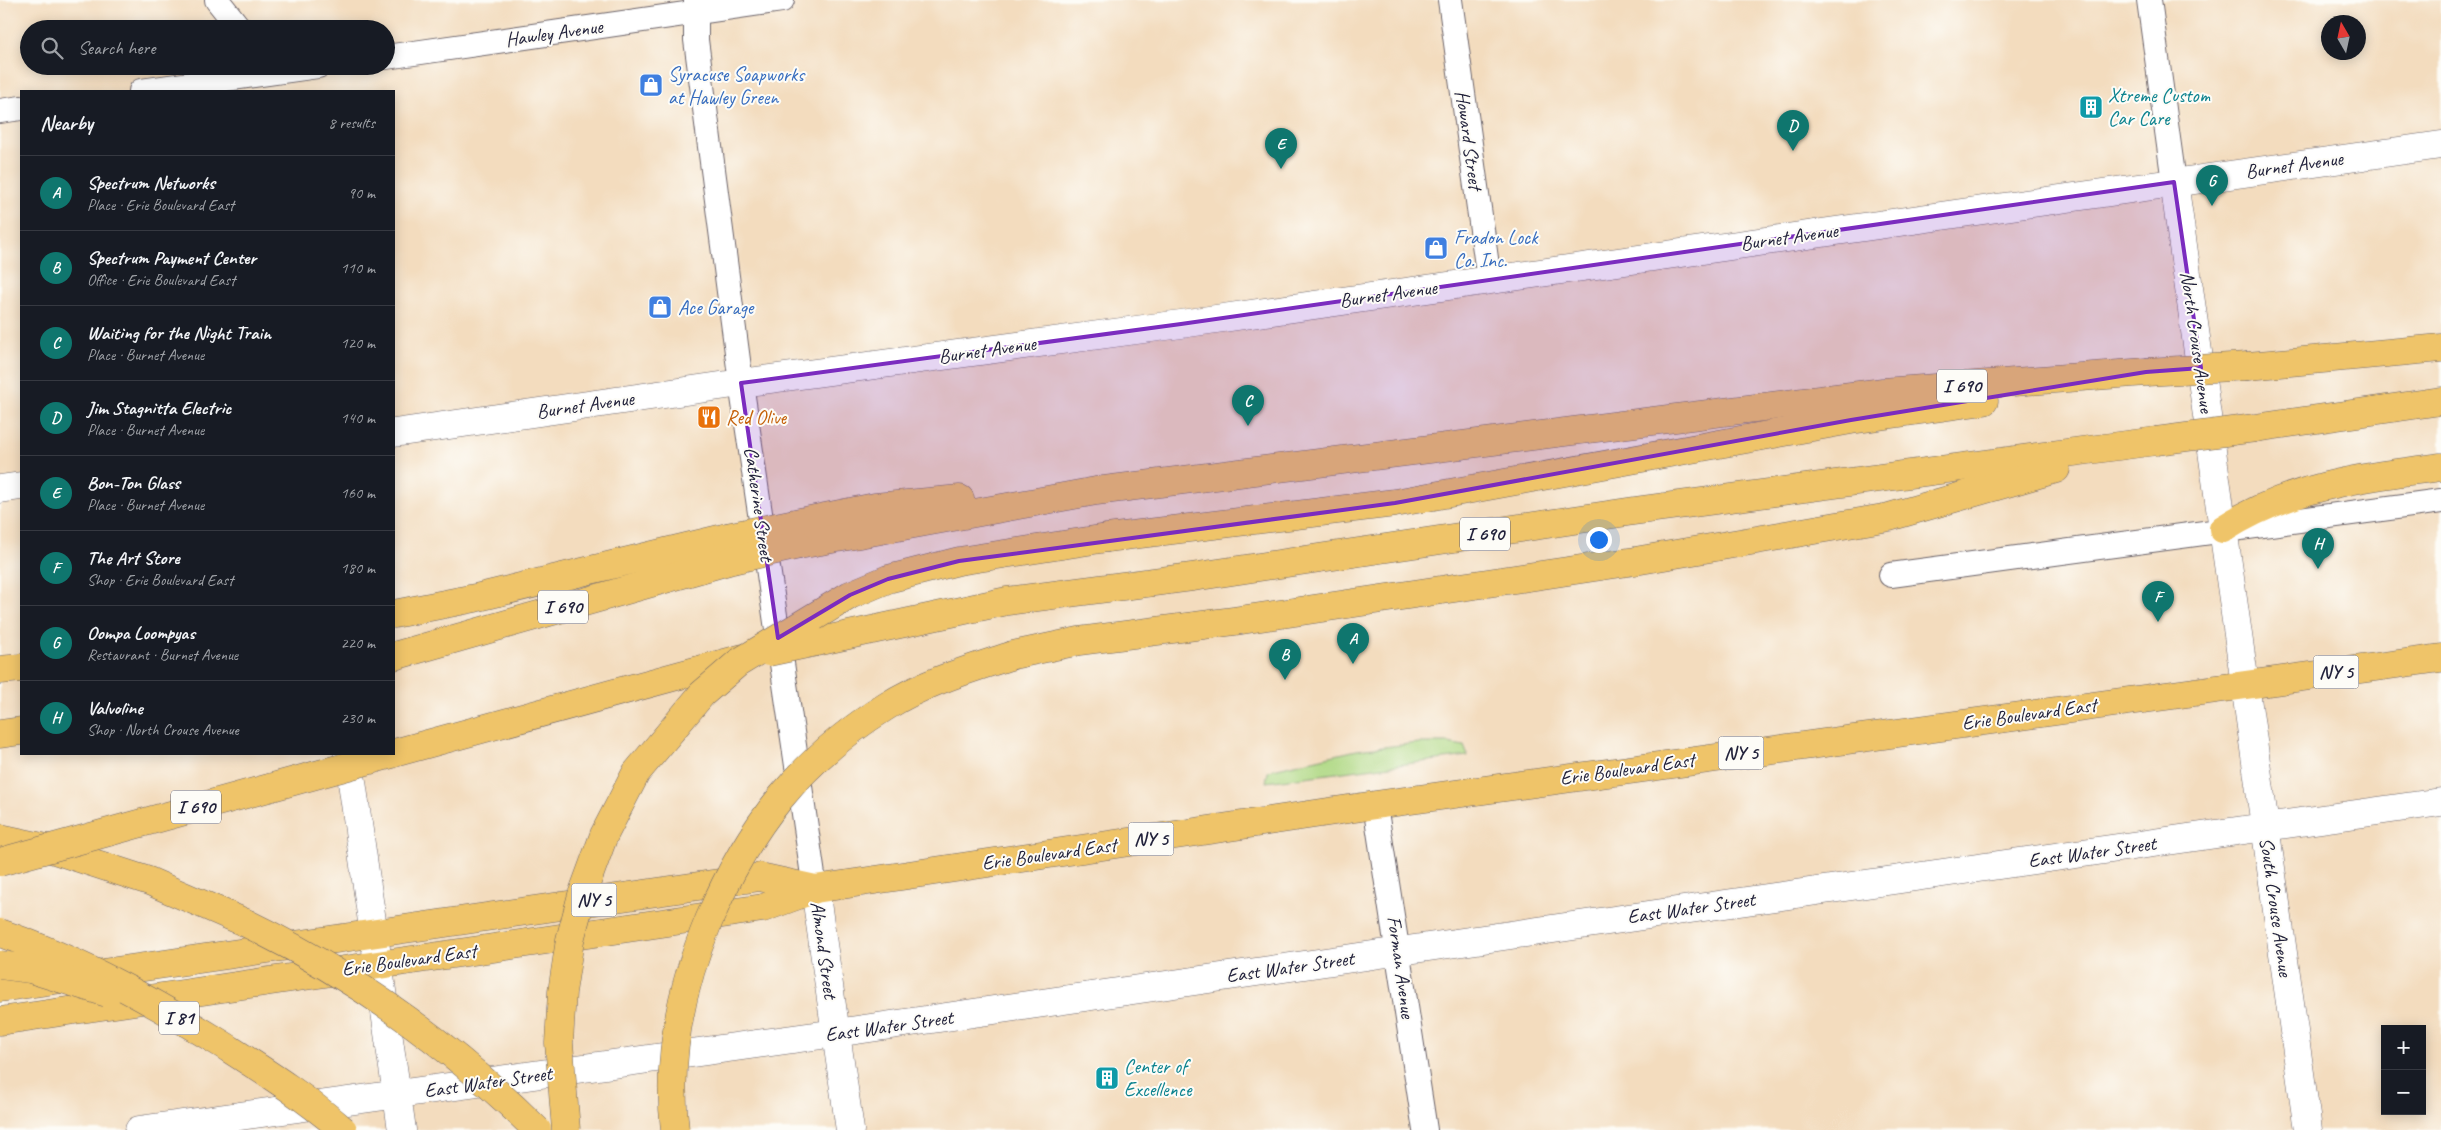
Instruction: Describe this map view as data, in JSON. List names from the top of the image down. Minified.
{"streets":{"main road":["I 690","NY 5","Erie Boulevard East","I 81"],"street":["Hawley Avenue","Howard Street","Burnet Avenue","North Crouse Avenue","Catherine Street","East Water Street","South Crouse Avenue","Almond Street","Forman Avenue"]},"crossings":[["Hawley Avenue","Catherine Street"],["Howard Street","Burnet Avenue"],["Burnet Avenue","North Crouse Avenue"],["Burnet Avenue","Catherine Street"],["North Crouse Avenue","Erie Boulevard East"],["North Crouse Avenue","South Crouse Avenue"],["Catherine Street","Erie Boulevard East"],["Catherine Street","Almond Street"],["Erie Boulevard East","South Crouse Avenue"],["Erie Boulevard East","Almond Street"],["Erie Boulevard East","Forman Avenue"],["East Water Street","South Crouse Avenue"],["East Water Street","Almond Street"],["East Water Street","Forman Avenue"]],"places":{"shop":["Syracuse Soapworks at Hawley Green","Fradon Lock Co. Inc.","Ace Garage"],"building":["Xtreme Custom Car Care","Center of Excellence"],"restaurant":["Red Olive"]},"north":"top","page":{"search":"Search here","heading":["Nearby","8 results"],"pins":["D","E","G","C","H","F","A","B"],"list":[{"mark":"A","name":"Spectrum Networks","note":"Place · Erie Boulevard East","value":"90 m"},{"mark":"B","name":"Spectrum Payment Center","note":"Office · Erie Boulevard East","value":"110 m"},{"mark":"C","name":"Waiting for the Night Train","note":"Place · Burnet Avenue","value":"120 m"},{"mark":"D","name":"Jim Stagnitta Electric","note":"Place · Burnet Avenue","value":"140 m"},{"mark":"E","name":"Bon-Ton Glass","note":"Place · Burnet Avenue","value":"160 m"},{"mark":"F","name":"The Art Store","note":"Shop · Erie Boulevard East","value":"180 m"},{"mark":"G","name":"Oompa Loompyas","note":"Restaurant · Burnet Avenue","value":"220 m"},{"mark":"H","name":"Valvoline","note":"Shop · North Crouse Avenue","value":"230 m"}],"map_buttons":["+","−"]}}
